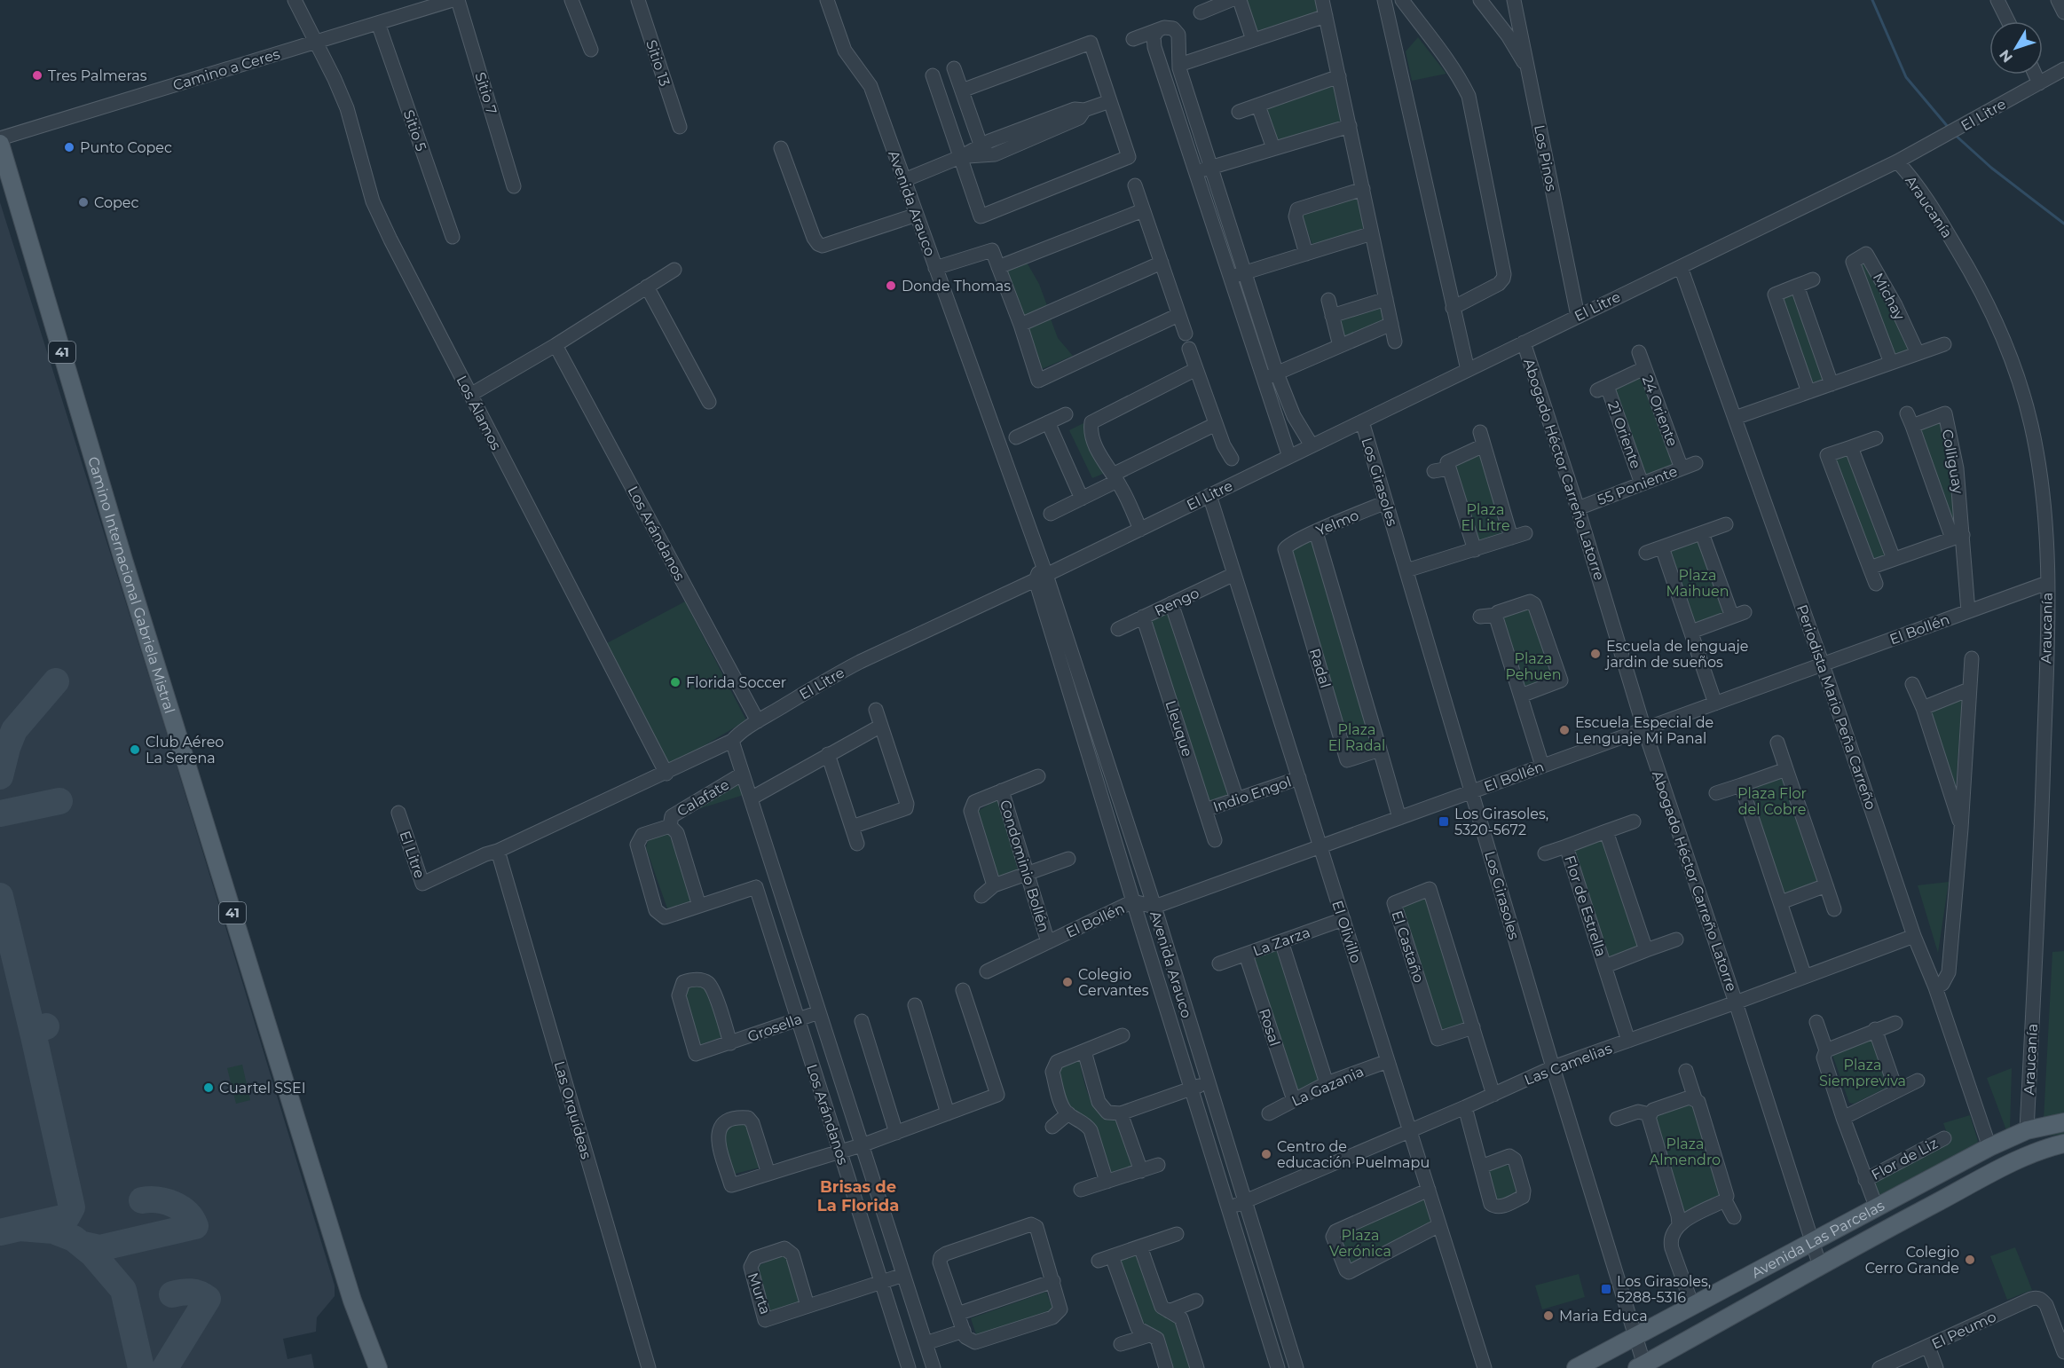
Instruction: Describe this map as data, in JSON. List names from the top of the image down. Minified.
{"streets":{"main road":["41","Camino Internacional Gabriela Mistral","Avenida Las Parcelas"],"street":["Sitio 13","Camino a Ceres","Sitio 7","El Litre","Sitio 5","Los Pinos","Avenida Arauco","Araucanía","Michay","24 Oriente","Los Álamos","21 Oriente","Colliguay","Abogado Héctor Carreño Latorre","Los Girasoles","55 Poniente","Yelmo","Los Arándanos","Rengo","El Bollén","Radal","Periodista Mario Peña Carreño","Lleuque","Indio Engol","Calafate","Condominio Bollén","Flor de Estrella","El Olivillo","La Zarza","El Castaño","Grosella","Rosal","Las Camelias","La Gazania","Las Orquídeas","Flor de Liz","Murta","El Peumo"]},"crossings":[["Camino a Ceres","Sitio 5"],["Camino a Ceres","Los Álamos"],["El Litre","Los Pinos"],["El Litre","Avenida Arauco"],["El Litre","Araucanía"],["El Litre","Los Álamos"],["El Litre","Abogado Héctor Carreño Latorre"],["El Litre","Los Girasoles"],["El Litre","Los Arándanos"],["El Litre","Periodista Mario Peña Carreño"],["El Litre","El Olivillo"],["El Litre","Las Orquídeas"],["Avenida Arauco","El Bollén"],["Avenida Arauco","Las Camelias"],["Araucanía","El Bollén"],["Araucanía","Avenida Las Parcelas"],["41","Camino Internacional Gabriela Mistral"],["24 Oriente","21 Oriente"],["24 Oriente","55 Poniente"],["21 Oriente","55 Poniente"],["Colliguay","El Bollén"],["Abogado Héctor Carreño Latorre","55 Poniente"],["Abogado Héctor Carreño Latorre","El Bollén"],["Abogado Héctor Carreño Latorre","Las Camelias"],["Abogado Héctor Carreño Latorre","Avenida Las Parcelas"],["Los Girasoles","Yelmo"],["Los Girasoles","El Bollén"],["Los Girasoles","Las Camelias"],["Los Girasoles","Avenida Las Parcelas"],["Yelmo","Radal"],["Los Arándanos","Calafate"],["Los Arándanos","Grosella"],["Los Arándanos","Murta"],["Rengo","Lleuque"],["Rengo","El Olivillo"],["El Bollén","Periodista Mario Peña Carreño"],["El Bollén","Condominio Bollén"],["El Bollén","El Olivillo"],["Periodista Mario Peña Carreño","Las Camelias"],["Periodista Mario Peña Carreño","Avenida Las Parcelas"],["Lleuque","Indio Engol"],["Indio Engol","El Olivillo"],["Flor de Estrella","Las Camelias"],["El Olivillo","La Zarza"],["El Olivillo","Las Camelias"],["El Olivillo","La Gazania"],["La Zarza","Rosal"],["El Castaño","Las Camelias"],["Rosal","La Gazania"]],"districts":["Brisas de La Florida"],"parks":["Plaza El Litre","Plaza Maihuen","Plaza Pehuen","Plaza El Radal","Plaza Flor del Cobre","Plaza Siempreviva","Plaza Almendro","Plaza Verónica"],"places":{"other":["Tres Palmeras","Punto Copec","Copec","Donde Thomas","Escuela de lenguaje jardin de sueños","Florida Soccer","Escuela Especial de Lenguaje Mi Panal","Club Aéreo La Serena","Colegio Cervantes","Cuartel SSEI","Centro de educación Puelmapu","Colegio Cerro Grande","Maria Educa"],"transit":["Los Girasoles, 5320-5672","Los Girasoles, 5288-5316"]},"north":"bottom left"}
